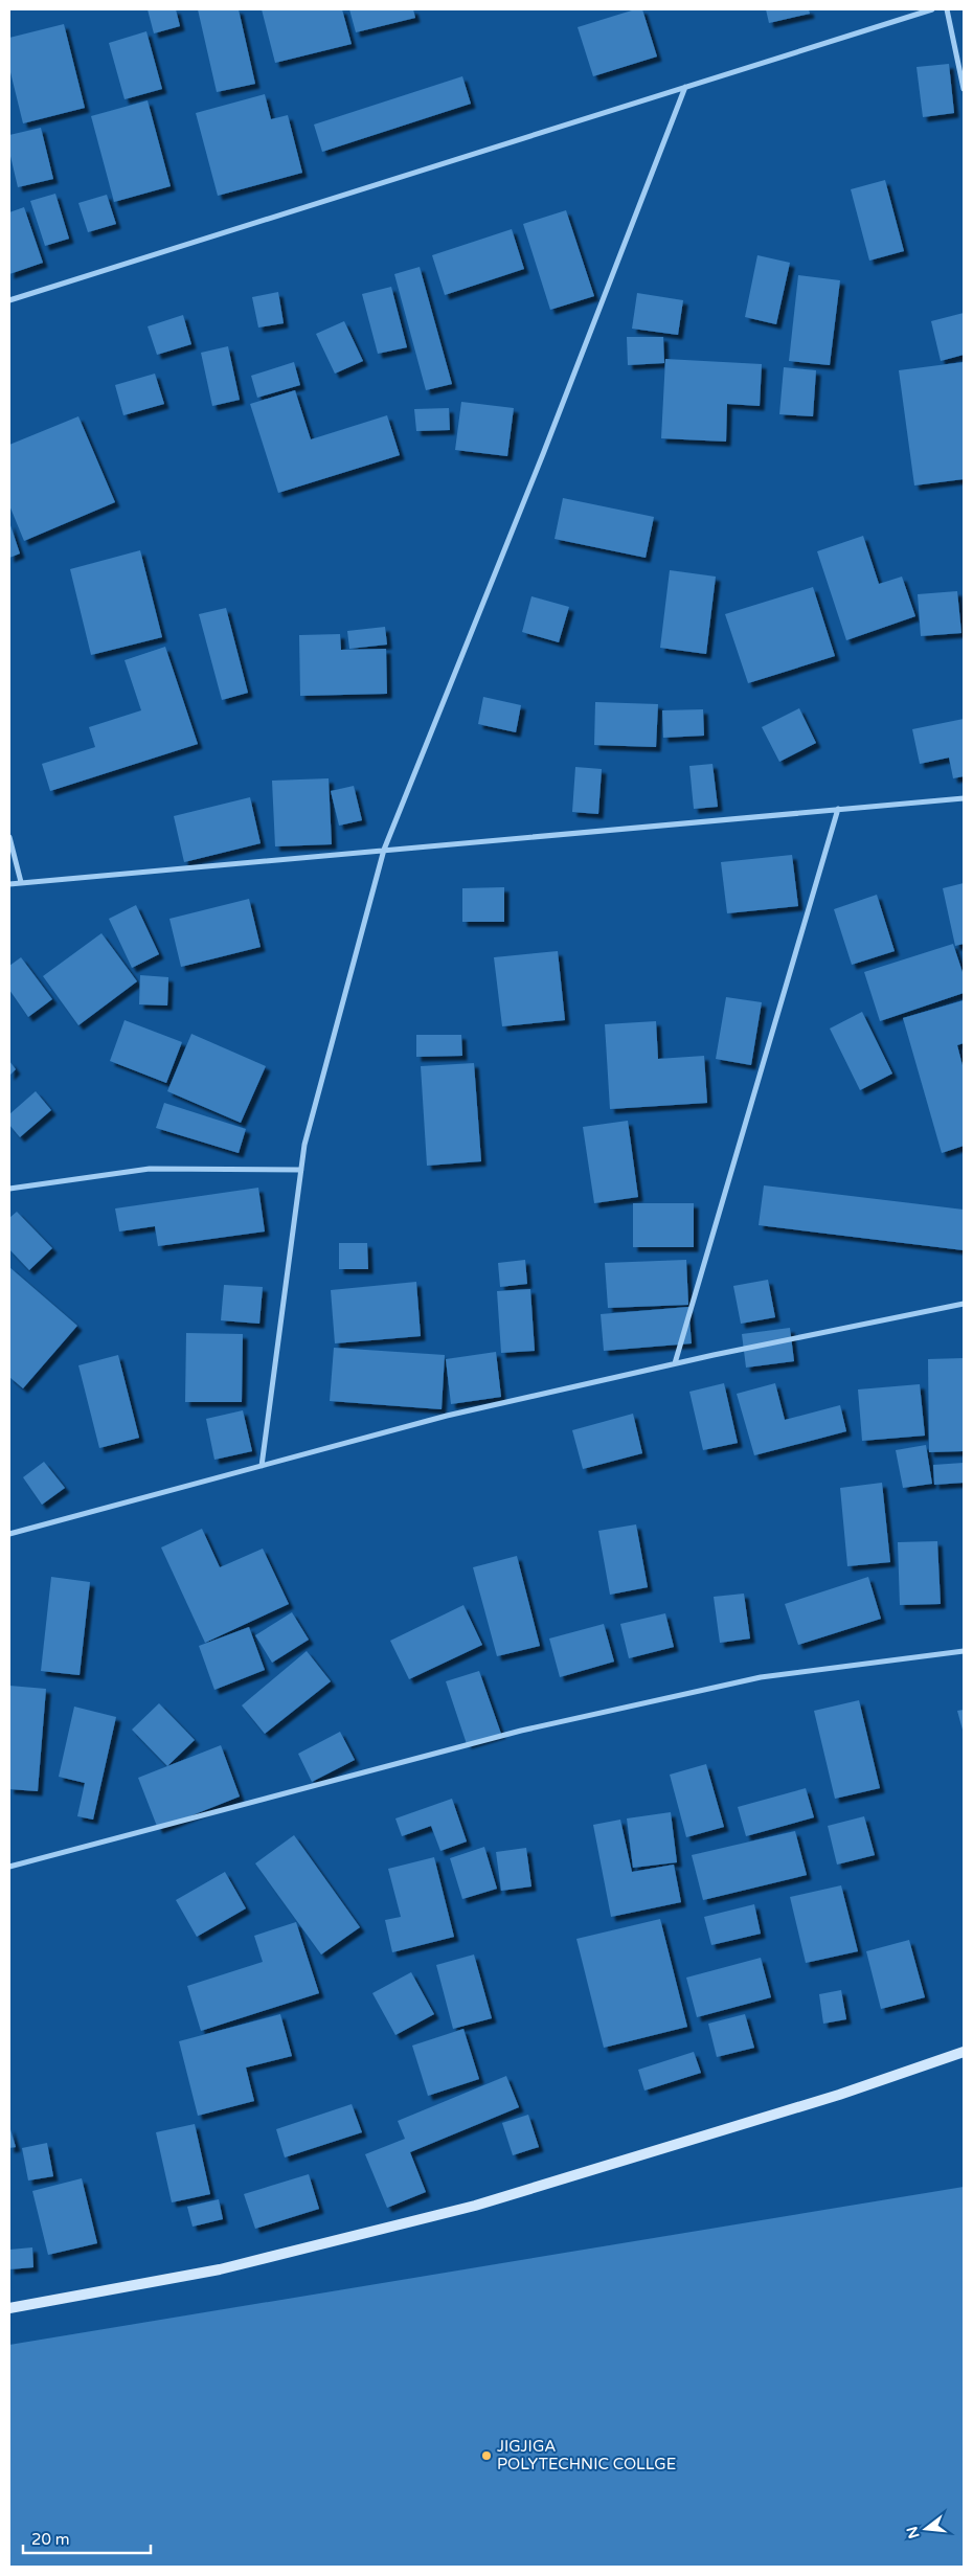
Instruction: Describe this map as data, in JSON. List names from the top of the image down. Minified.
{"places":["JIGJIGA POLYTECHNIC COLLGE"],"scale_bar":"20 m","north":"left"}
